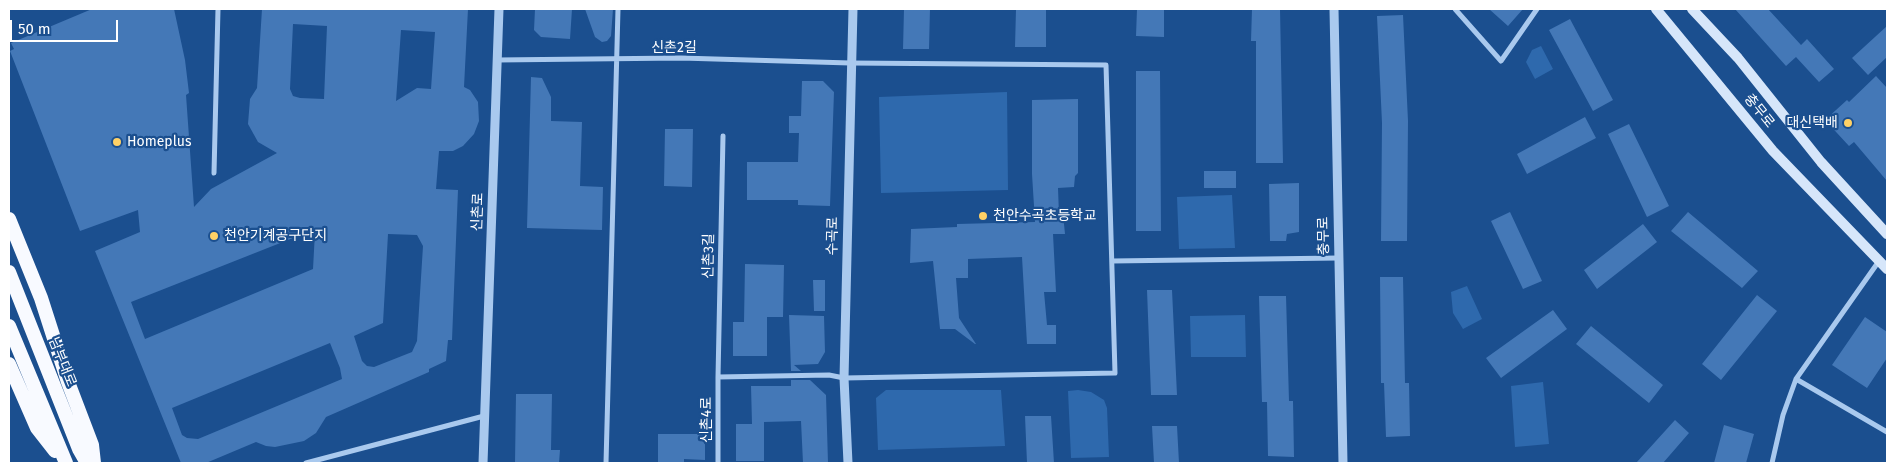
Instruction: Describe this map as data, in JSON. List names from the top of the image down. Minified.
{"streets":{"highway":["남부대로"],"main road":["충무로"],"street":["신촌2길","신촌로","수곡로","신촌3길","신촌4로"]},"crossings":[["신촌2길","신촌로"],["신촌2길","수곡로"],["신촌3길","신촌4로"]],"places":["대신택배","Homeplus","천안수곡초등학교","천안기계공구단지"],"scale_bar":"50 m"}
